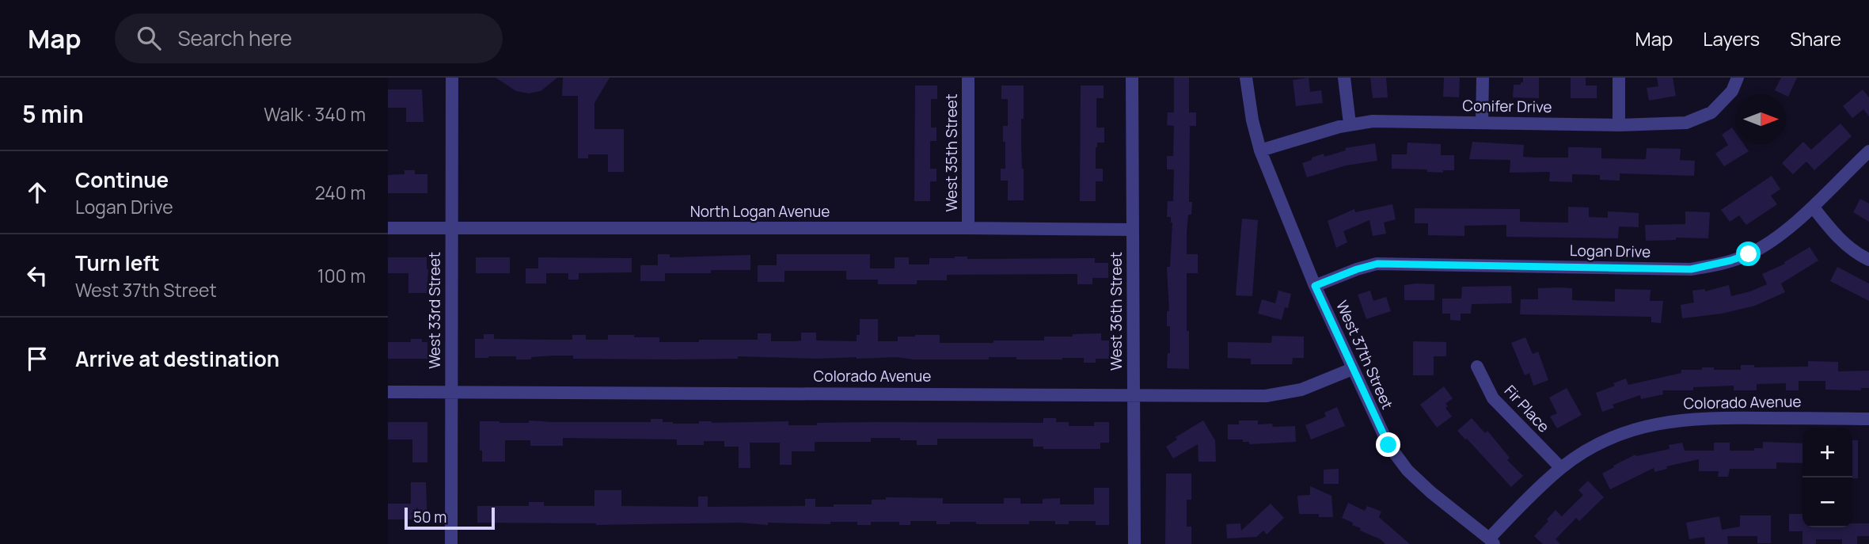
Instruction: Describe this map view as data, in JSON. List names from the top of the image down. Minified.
{"streets":{"street":["Conifer Drive","West 35th Street","North Logan Avenue","Logan Drive","West 33rd Street","West 36th Street","West 37th Street","Colorado Avenue","Fir Place"]},"crossings":[["Conifer Drive","West 37th Street"],["West 35th Street","North Logan Avenue"],["North Logan Avenue","West 33rd Street"],["North Logan Avenue","West 36th Street"],["Logan Drive","West 37th Street"],["West 33rd Street","Colorado Avenue"],["West 36th Street","Colorado Avenue"],["West 37th Street","Colorado Avenue"],["Colorado Avenue","Fir Place"]],"scale_bar":"50 m","north":"right","page":{"header":"Map","search":"Search here","nav":["Map","Layers","Share"],"heading":["5 min","Walk · 340 m"],"list":[["Continue","Logan Drive","240 m"],["Turn left","West 37th Street","100 m"],"Arrive at destination"],"map_buttons":["+","−"],"scale":"50 m"}}
